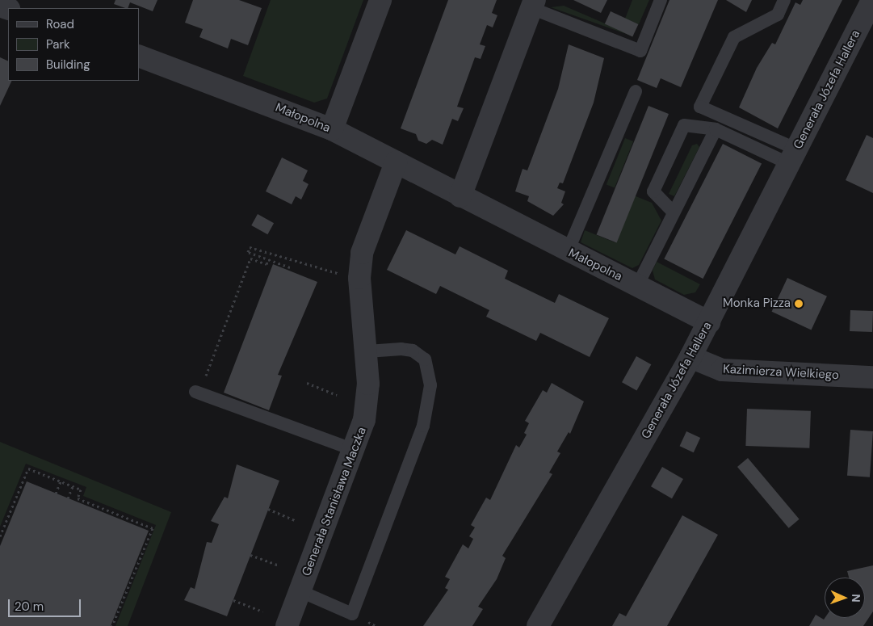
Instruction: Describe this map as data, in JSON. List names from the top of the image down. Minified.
{"streets":{"street":["Generała Józefa Hallera","Małopolna","Kazimierza Wielkiego","Generała Stanisława Maczka"]},"crossings":[["Generała Józefa Hallera","Małopolna"],["Generała Józefa Hallera","Kazimierza Wielkiego"],["Małopolna","Generała Stanisława Maczka"]],"places":["Monka Pizza"],"legend":["Road","Park","Building"],"scale_bar":"20 m","north":"right"}
